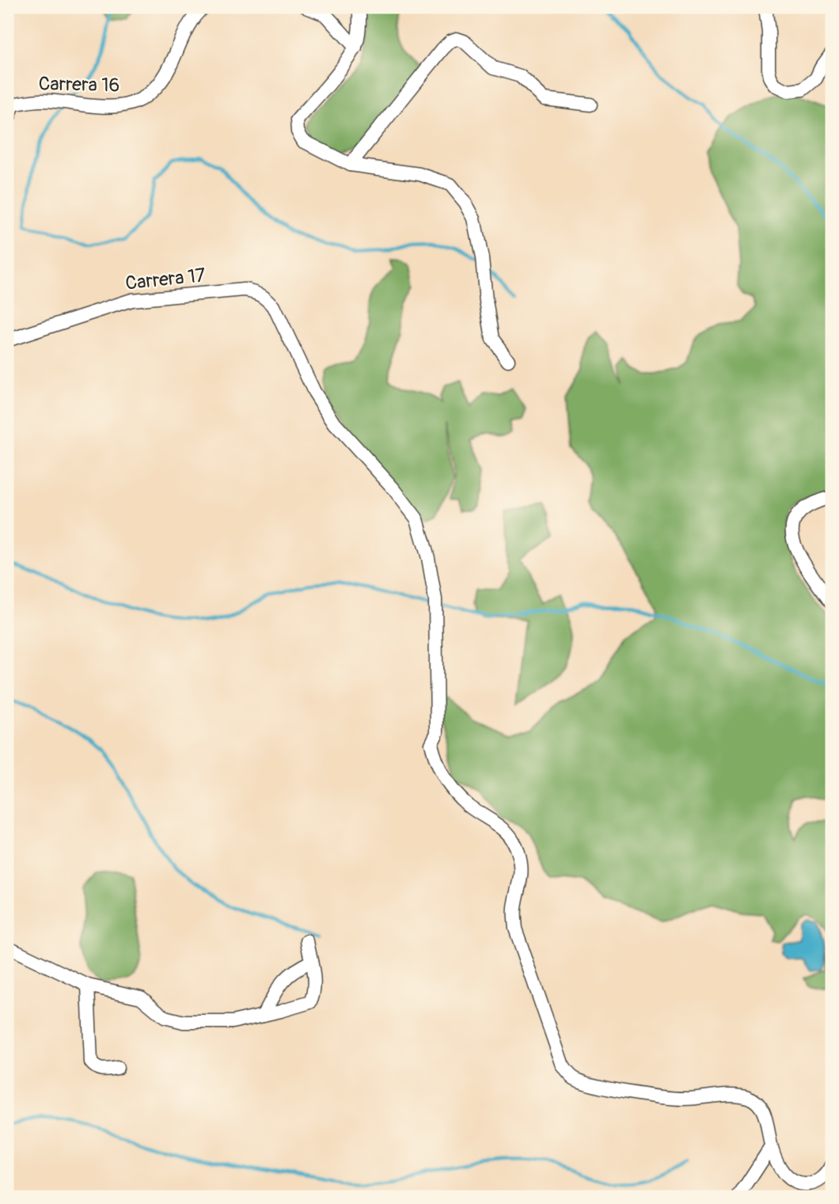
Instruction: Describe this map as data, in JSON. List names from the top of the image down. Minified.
{"streets":{"street":["Carrera 16","Carrera 17"]}}
